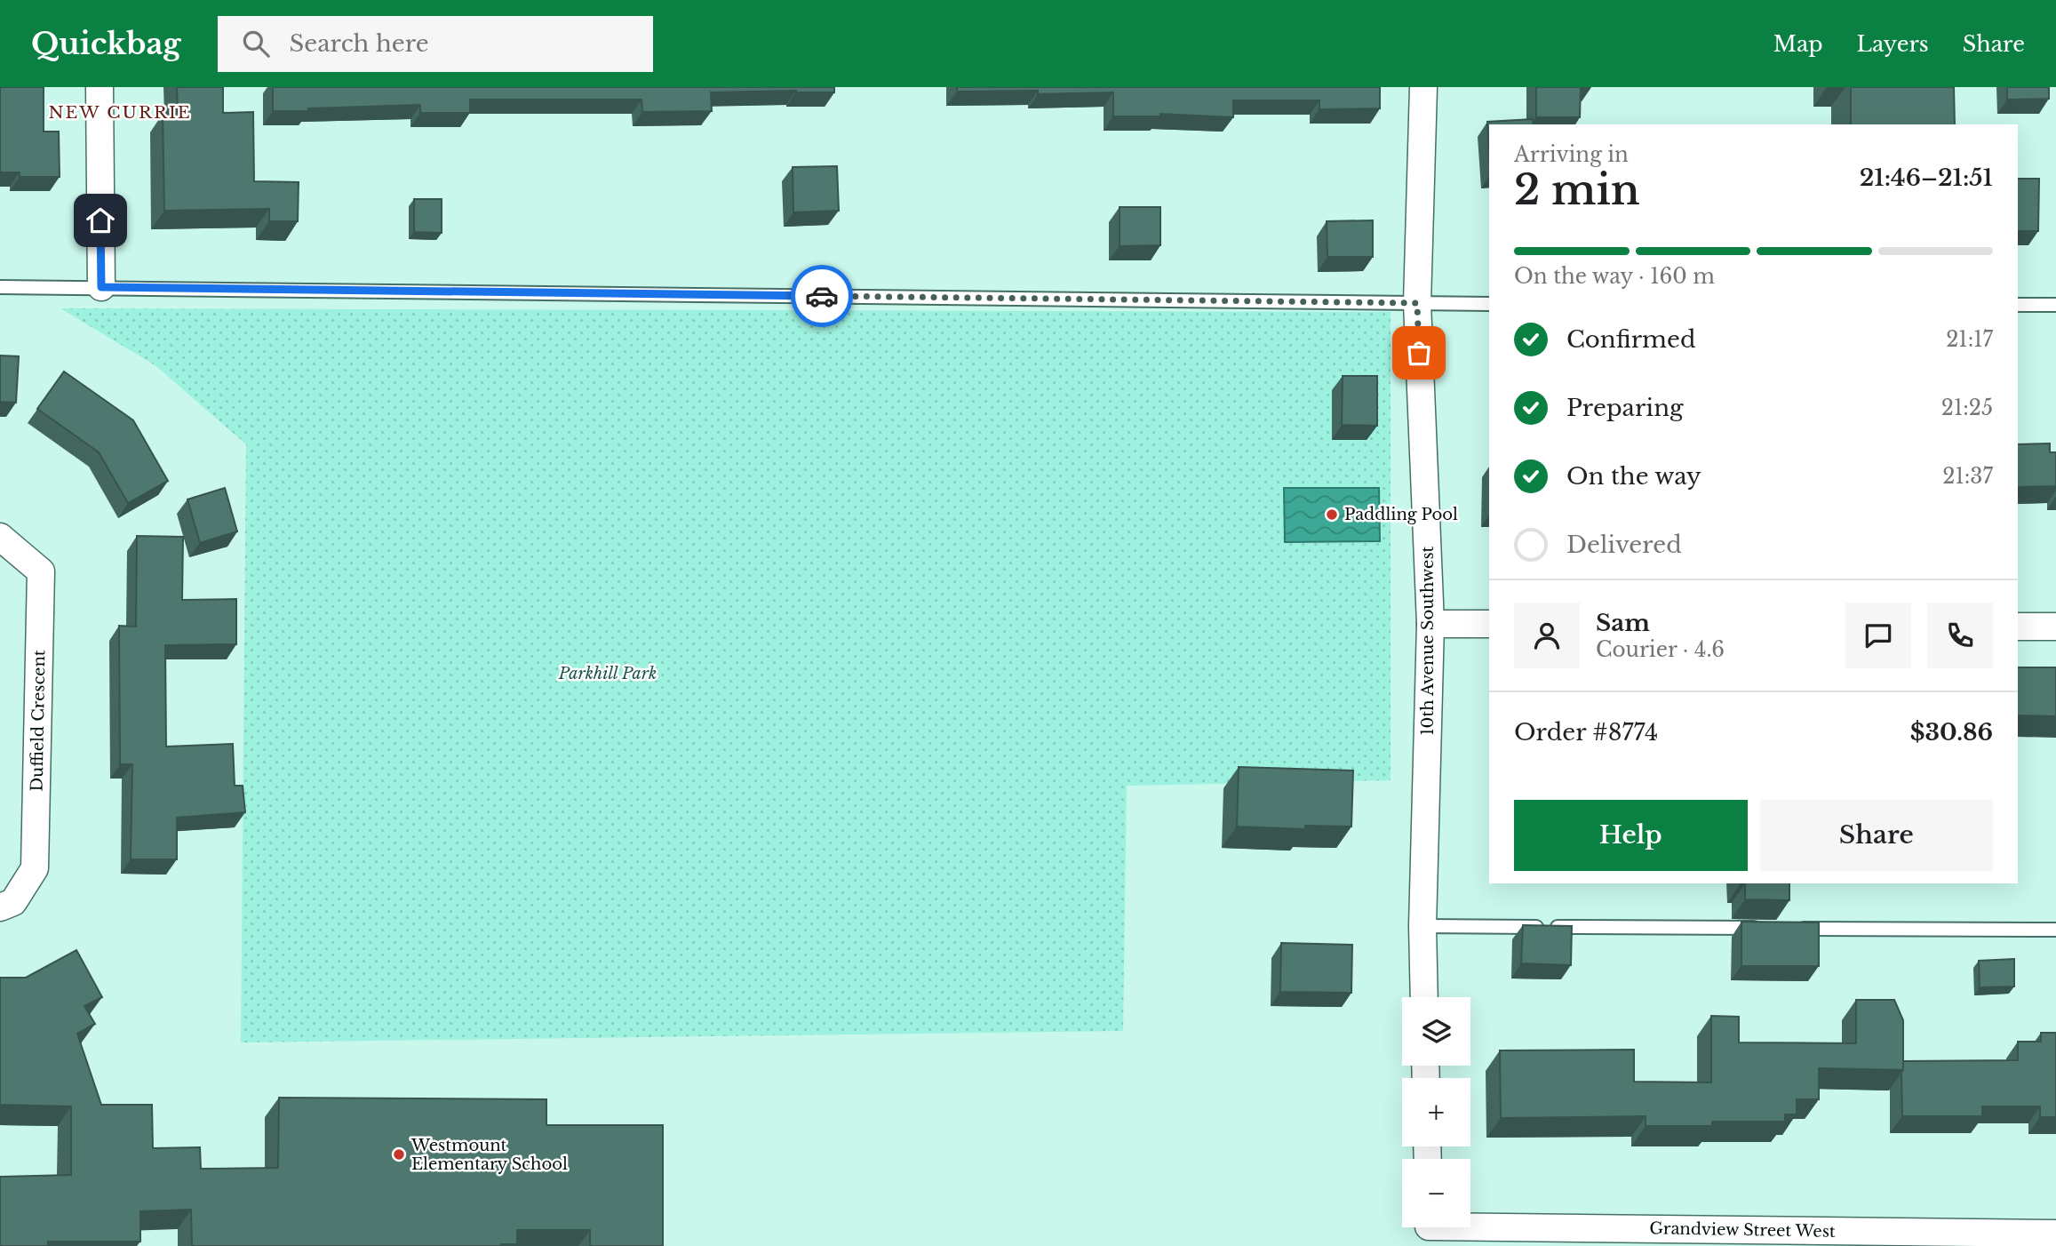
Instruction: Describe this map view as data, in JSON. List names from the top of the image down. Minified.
{"streets":{"street":["10th Avenue Southwest","Duffield Crescent","Grandview Street West"]},"districts":["NEW CURRIE"],"parks":["Parkhill Park"],"places":["Paddling Pool","Westmount Elementary School"],"page":{"header":"Quickbag","search":"Search here","nav":["Map","Layers","Share"],"heading":["2 min","Arriving in","21:46–21:51"],"panel":["Sam","Courier · 4.6","Order #8774","$30.86"],"bar":"On the way · 160 m","list":[["Confirmed","21:17"],["Preparing","21:25"],["On the way","21:37"],"Delivered"],"buttons":["Help","Share"],"map_buttons":["+","−"]}}
